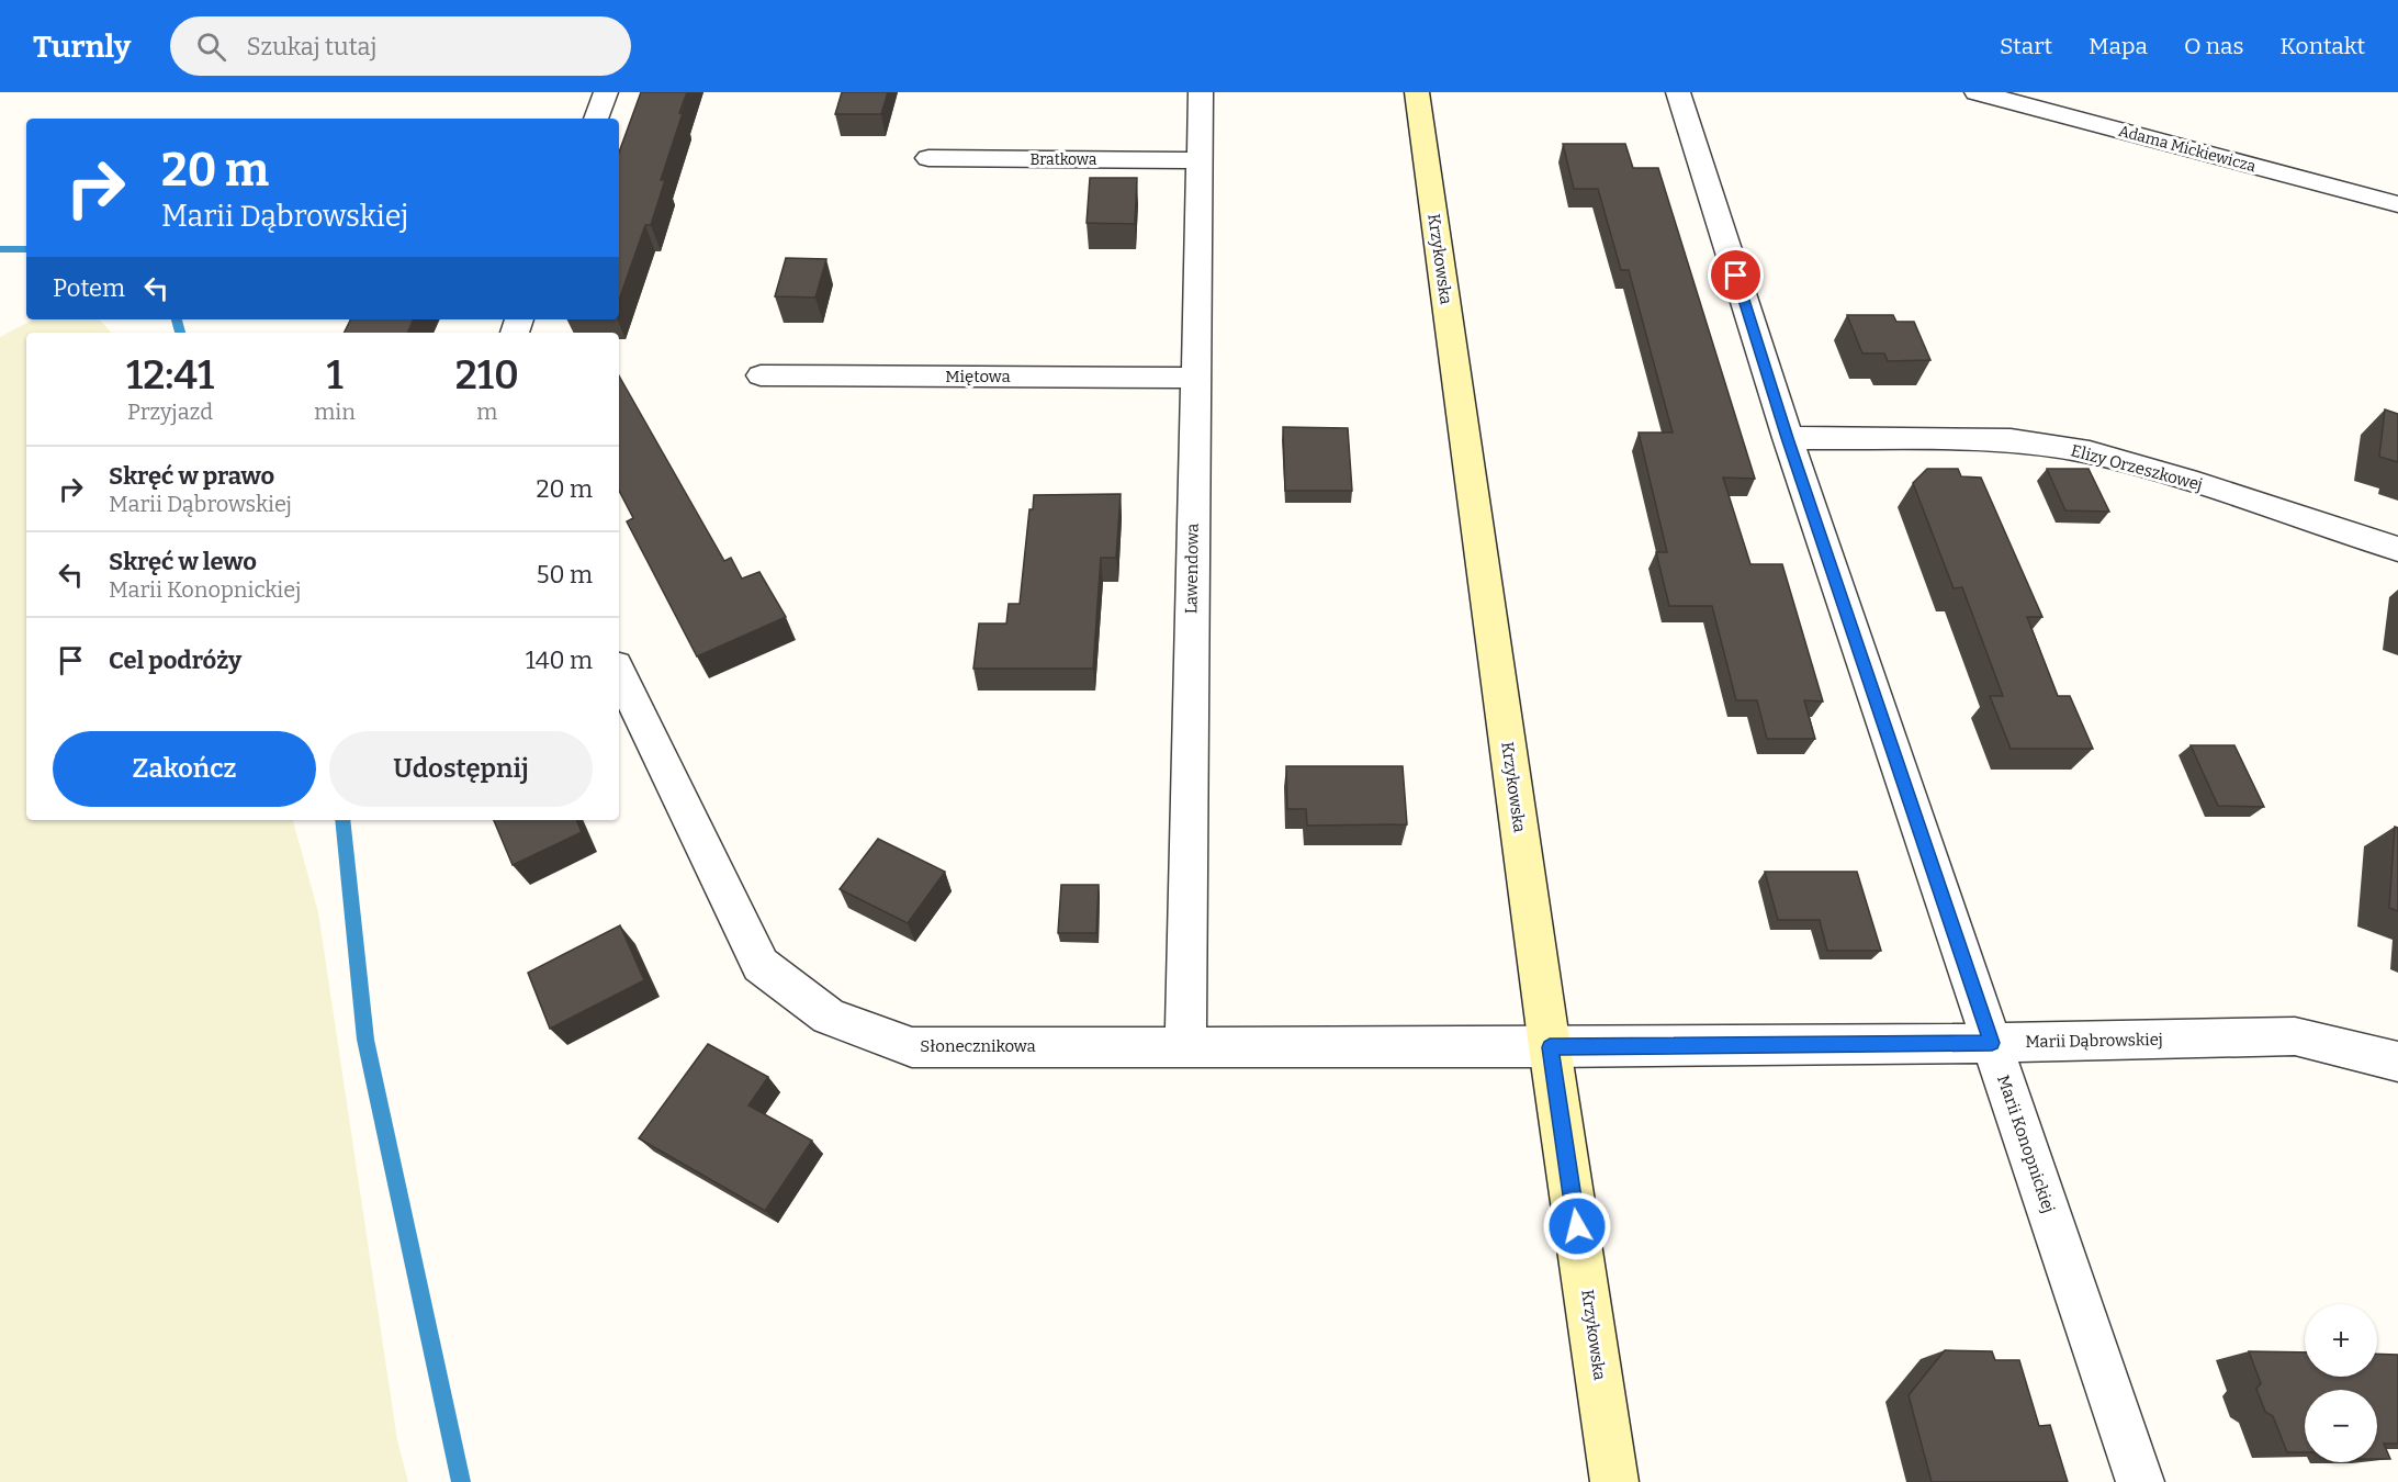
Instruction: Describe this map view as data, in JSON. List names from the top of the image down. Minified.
{"streets":{"street":["Adama Mickiewicza","Bratkowa","Krzykowska","Miętowa","Elizy Orzeszkowej","Lawendowa","Marii Dąbrowskiej","Słonecznikowa","Marii Konopnickiej"]},"crossings":[["Bratkowa","Lawendowa"],["Krzykowska","Marii Dąbrowskiej"],["Krzykowska","Słonecznikowa"],["Miętowa","Lawendowa"],["Elizy Orzeszkowej","Marii Konopnickiej"],["Lawendowa","Słonecznikowa"],["Marii Dąbrowskiej","Słonecznikowa"],["Marii Dąbrowskiej","Marii Konopnickiej"]],"page":{"header":"Turnly","search":"Szukaj tutaj","nav":["Start","Mapa","O nas","Kontakt"],"turn":["20 m","Marii Dąbrowskiej"],"then":"Potem","eta":["12:41","Przyjazd","1","min","210","m"],"list":[{"name":"Skręć w prawo","note":"Marii Dąbrowskiej","value":"20 m"},{"name":"Skręć w lewo","note":"Marii Konopnickiej","value":"50 m"},{"name":"Cel podróży","value":"140 m"}],"buttons":["Zakończ","Udostępnij"],"map_buttons":["+","−"]}}
